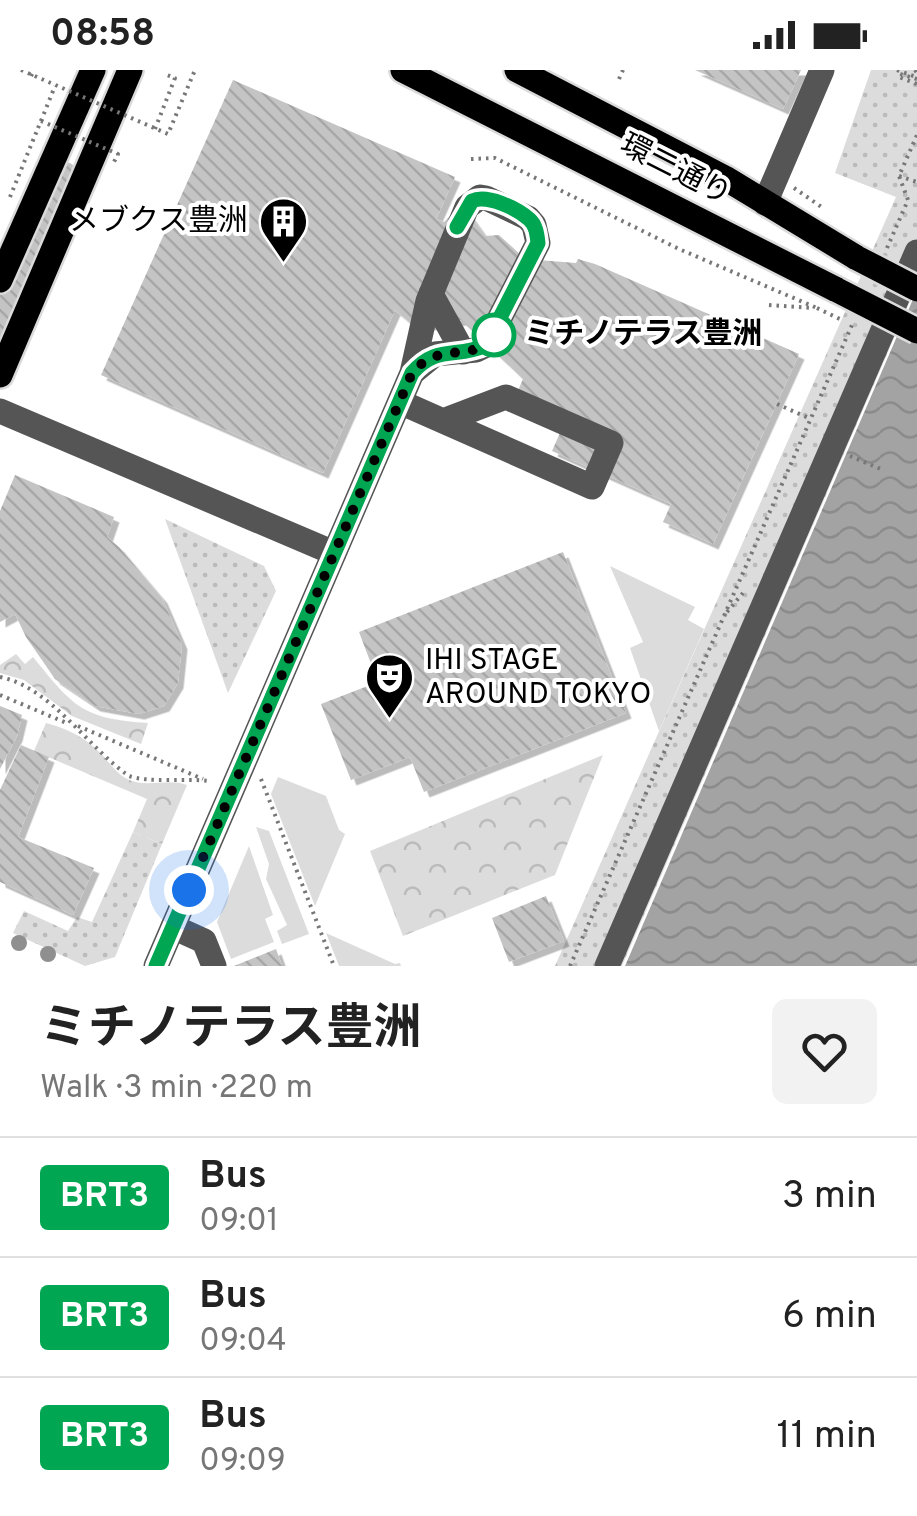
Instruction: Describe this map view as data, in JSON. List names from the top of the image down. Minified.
{"streets":{"main road":["環二通り"]},"places":{"building":["メブクス豊洲"],"other":["ミチノテラス豊洲"],"theatre":["IHI STAGE AROUND TOKYO"]},"lines":["bus line BRT3"],"page":{"status":"08:58","heading":["ミチノテラス豊洲","Walk · 3 min · 220 m"],"list":[{"mark":"BRT3","name":"Bus","note":"09:01","value":"3 min"},{"mark":"BRT3","name":"Bus","note":"09:04","value":"6 min"},{"mark":"BRT3","name":"Bus","note":"09:09","value":"11 min"}]}}
